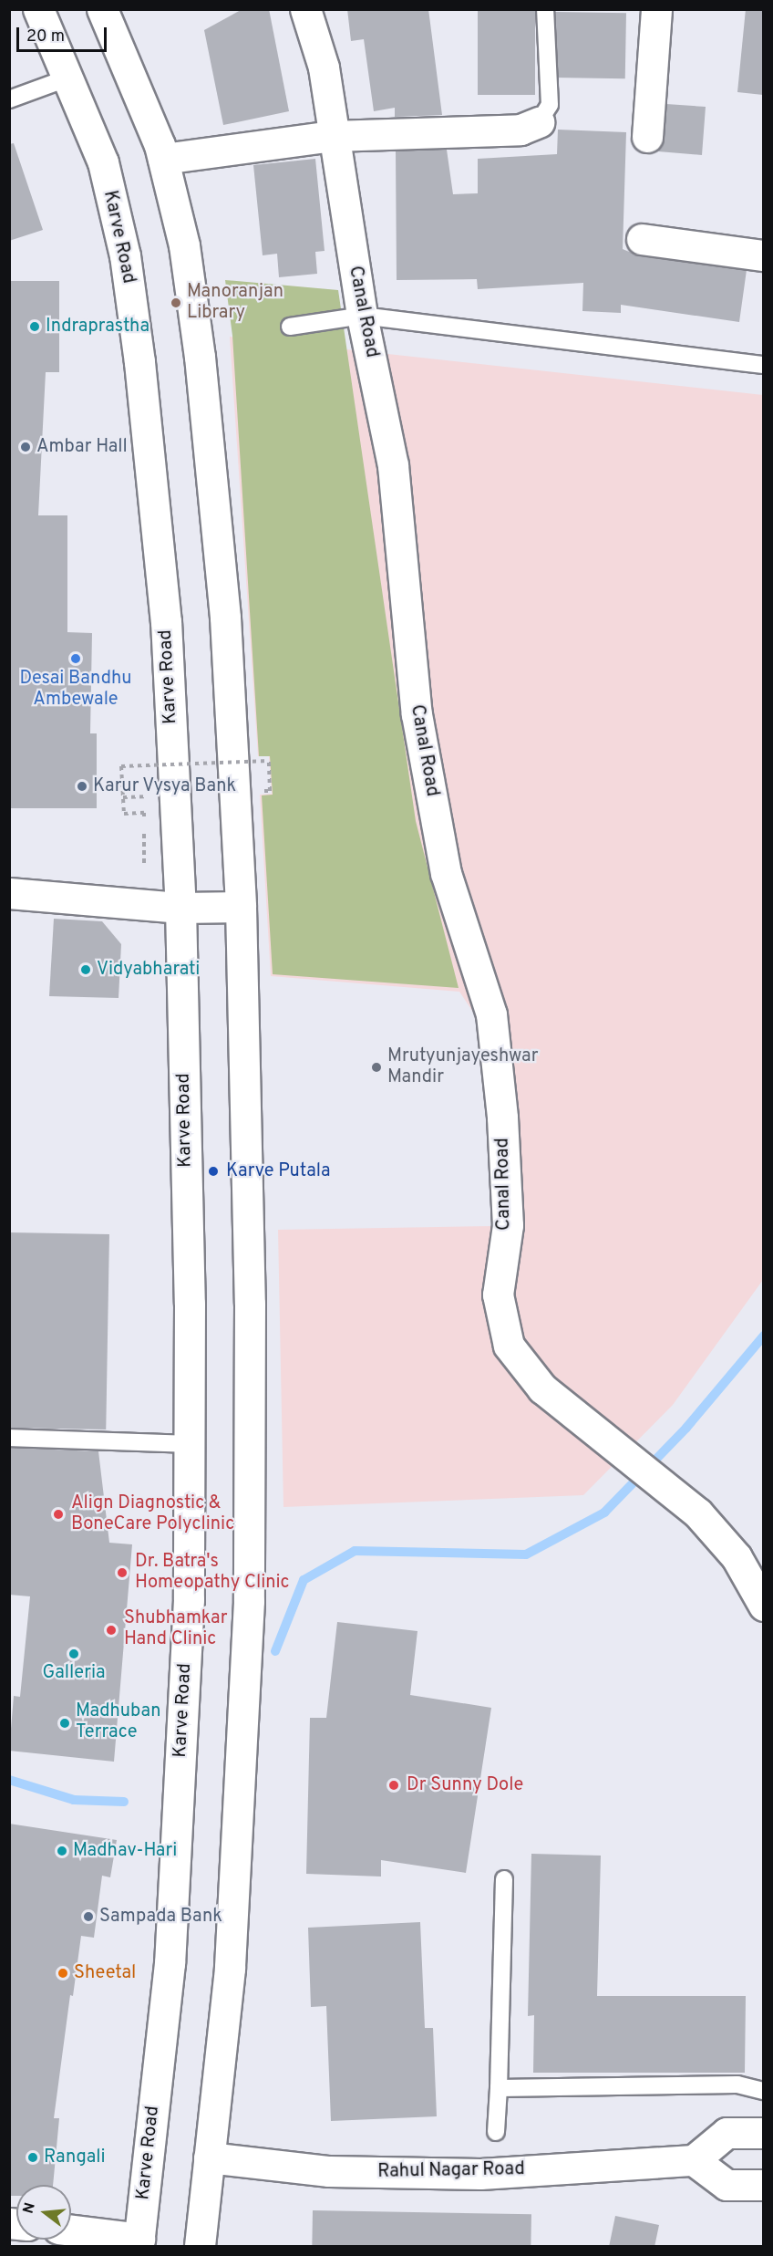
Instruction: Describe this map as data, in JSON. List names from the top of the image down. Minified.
{"streets":{"main road":["Karve Road","Canal Road","Rahul Nagar Road"]},"places":["Manoranjan Library","Indraprastha","Ambar Hall","Desai Bandhu Ambewale","Karur Vysya Bank","Vidyabharati","Mrutyunjayeshwar Mandir","Karve Putala","Align Diagnostic & BoneCare Polyclinic","Dr. Batra's Homeopathy Clinic","Shubhamkar Hand Clinic","Galleria","Madhuban Terrace","Dr Sunny Dole","Madhav-Hari","Sampada Bank","Sheetal","Rangali"],"scale_bar":"20 m","north":"left"}
